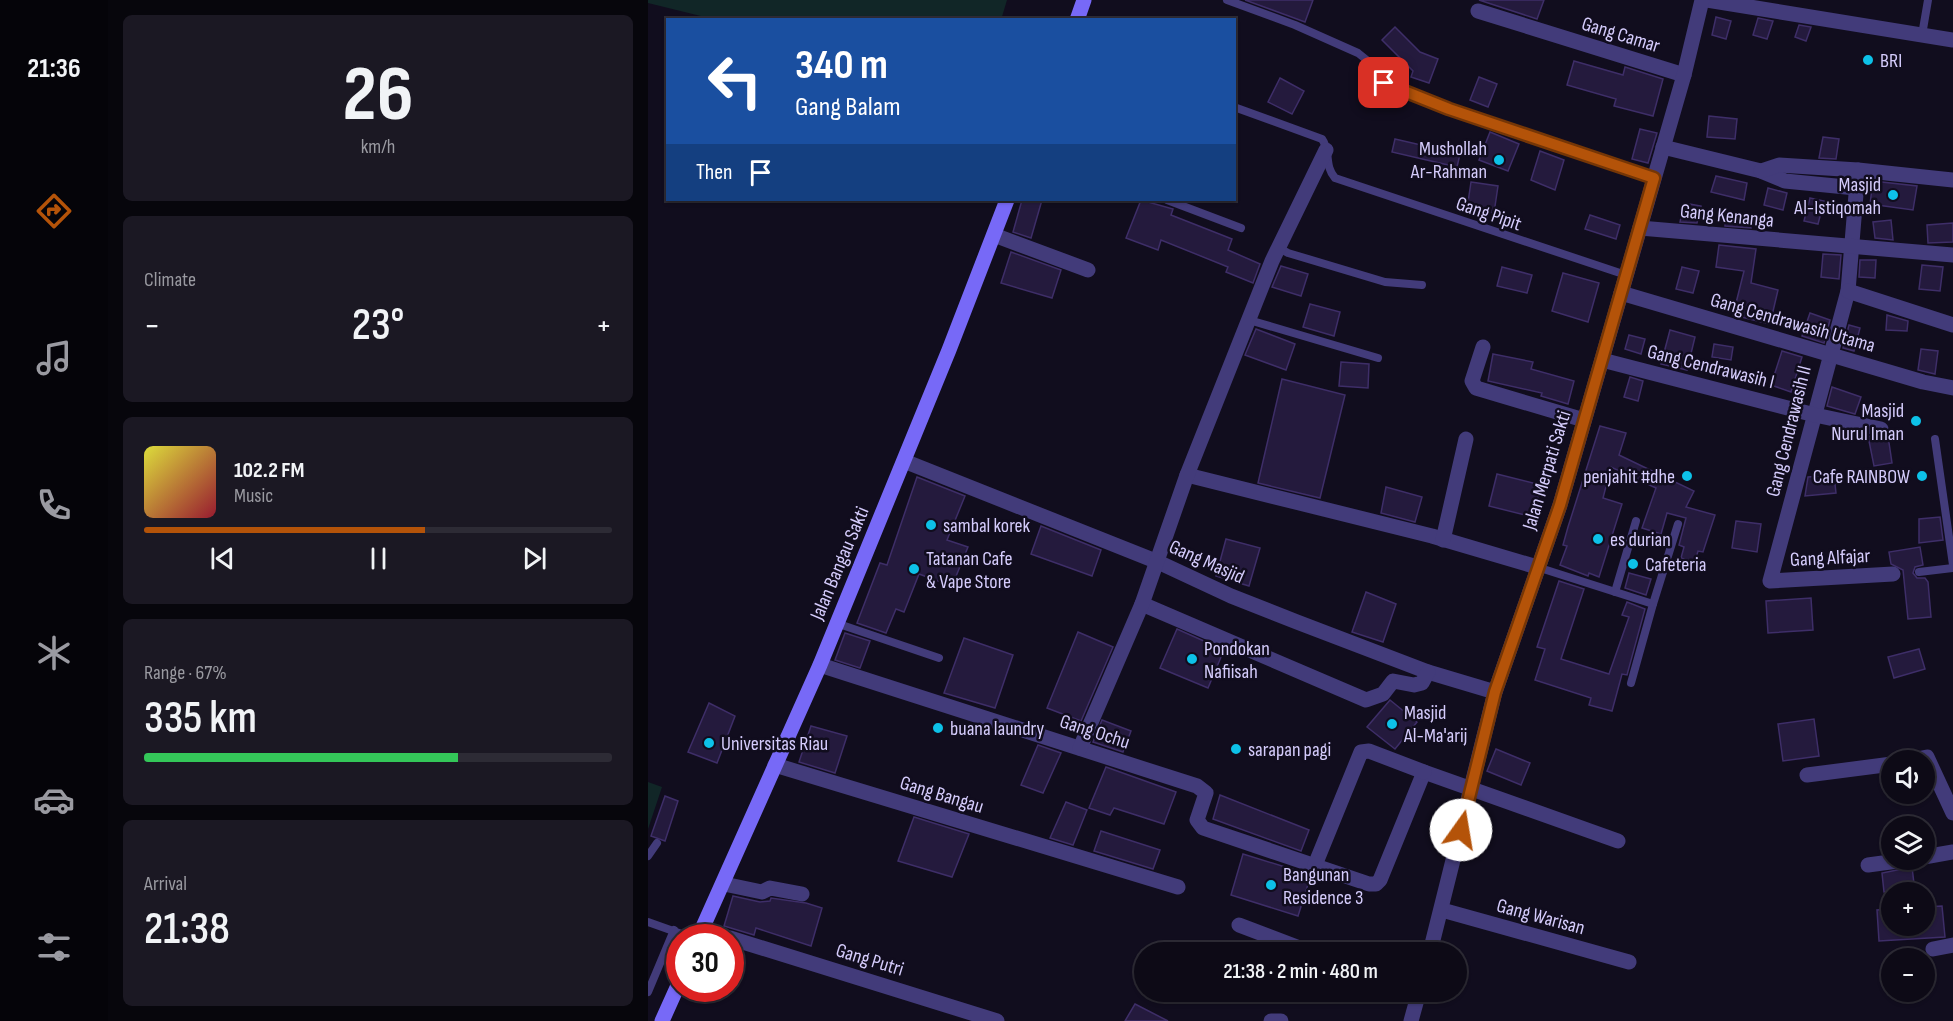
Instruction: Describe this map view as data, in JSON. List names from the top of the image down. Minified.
{"streets":{"street":["Gang Camar","Gang Kenanga","Gang Cendrawasih Utama","Gang Cendrawasih I","Gang Cendrawasih II","Jalan Merpati Sakti","Gang Alfajar","Gang Masjid","Jalan Bangau Sakti","Gang Ochu","Gang Bangau","Gang Warisan","Gang Putri"],"lane":["Gang Pipit"]},"crossings":[["Gang Camar","Jalan Merpati Sakti"],["Gang Pipit","Jalan Merpati Sakti"],["Gang Kenanga","Gang Cendrawasih II"],["Gang Kenanga","Jalan Merpati Sakti"],["Gang Cendrawasih Utama","Gang Cendrawasih II"],["Gang Cendrawasih Utama","Jalan Merpati Sakti"],["Gang Cendrawasih I","Gang Cendrawasih II"],["Gang Cendrawasih I","Jalan Merpati Sakti"],["Gang Cendrawasih II","Gang Alfajar"],["Jalan Merpati Sakti","Gang Masjid"],["Jalan Merpati Sakti","Gang Warisan"],["Gang Masjid","Jalan Bangau Sakti"],["Jalan Bangau Sakti","Gang Ochu"],["Jalan Bangau Sakti","Gang Bangau"]],"places":["BRI","Mushollah Ar-Rahman","Masjid Al-Istiqomah","Masjid Nurul Iman","penjahit #dhe","Cafe RAINBOW","sambal korek","es durian","Cafeteria","Tatanan Cafe & Vape Store","Pondokan Nafiisah","Masjid Al-Ma'arij","buana laundry","Universitas Riau","sarapan pagi","Bangunan Residence 3"],"page":{"tabs":"21:36","tile":[["26","km/h"],"Climate",["Range · 67%","335 km"],["Arrival","21:38"]],"turn":["340 m","Gang Balam"],"then":"Then","heat":["−","23°","+"],"song":["102.2 FM","Music"],"map_buttons":["+","−"],"limit":"30","trip":"21:38 · 2 min · 480 m"}}
